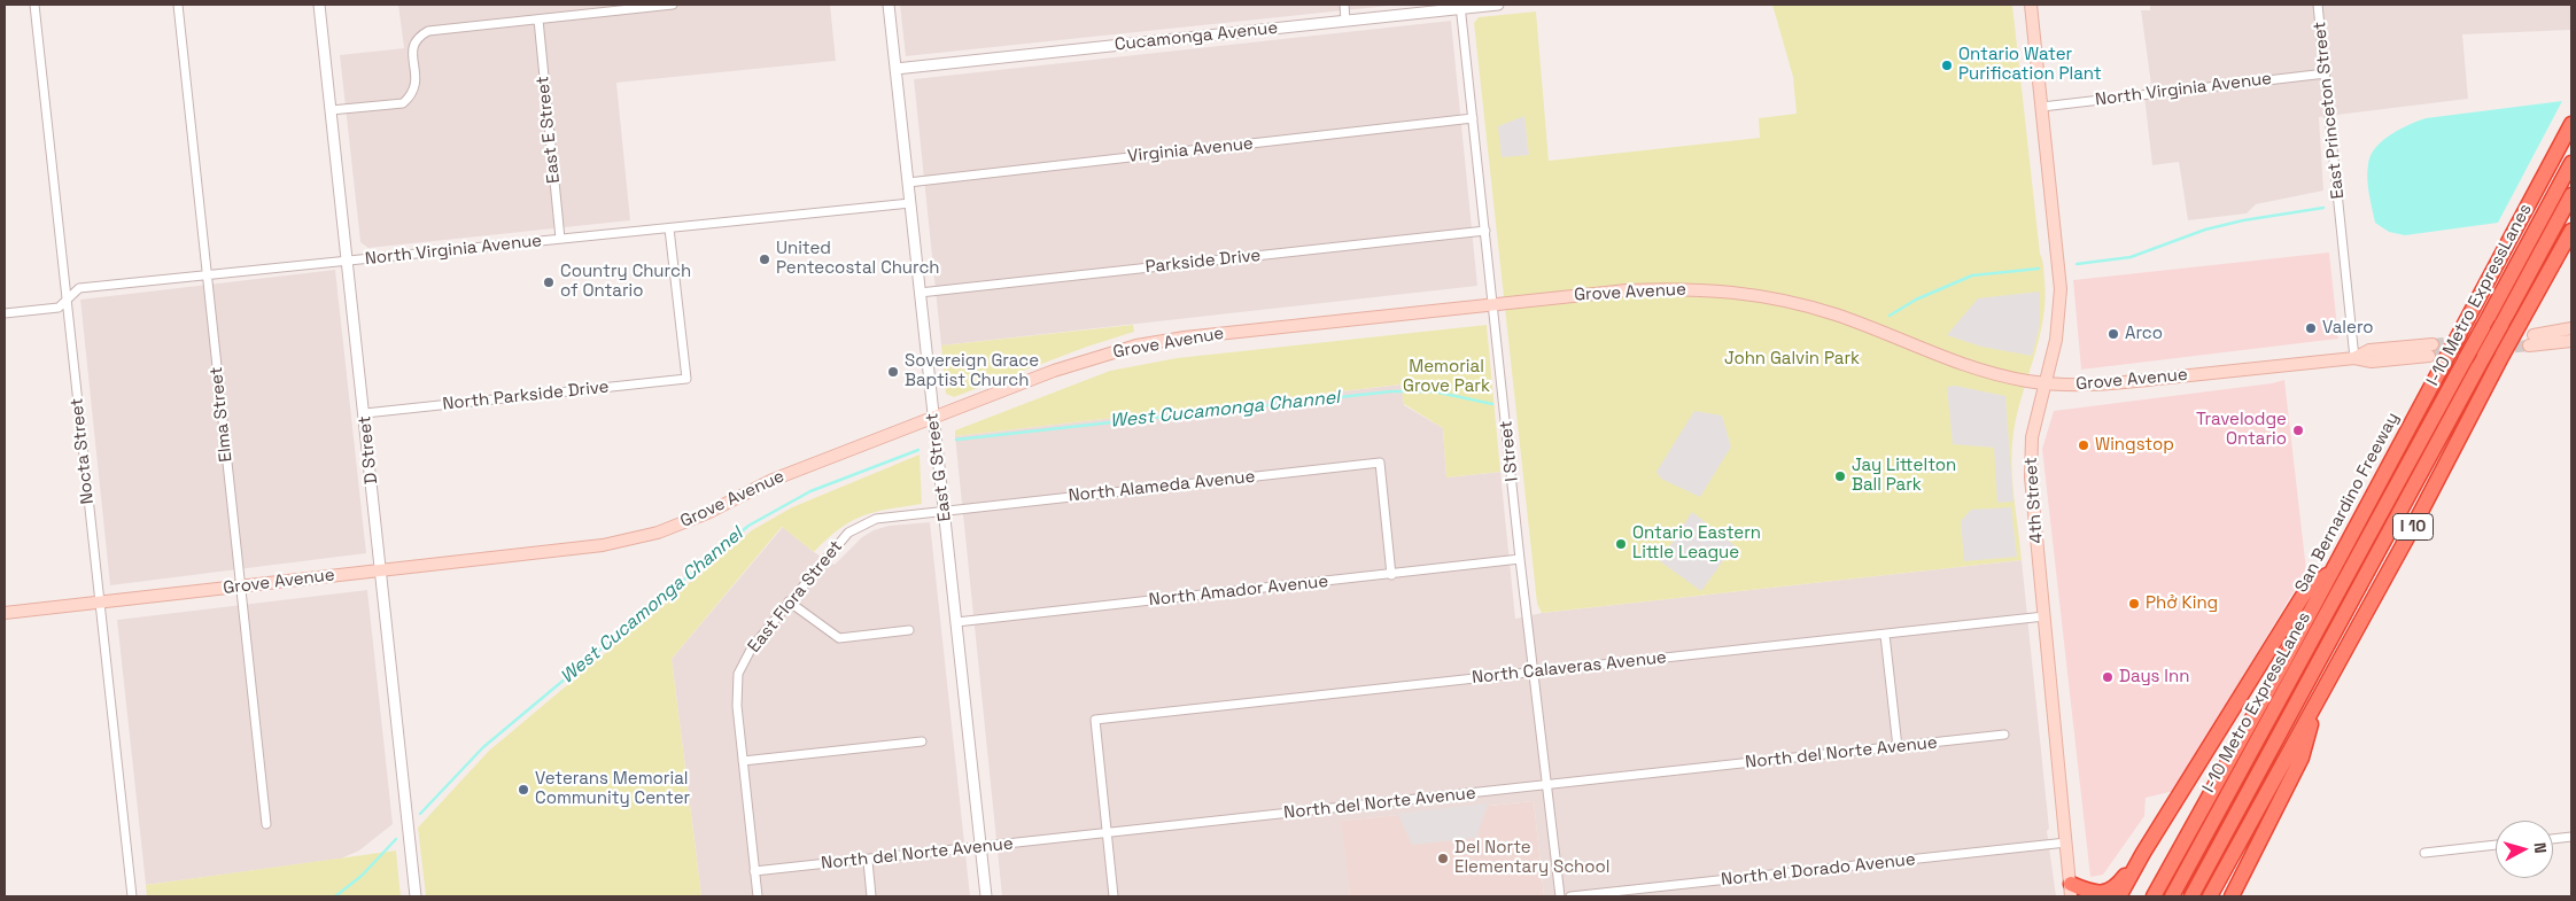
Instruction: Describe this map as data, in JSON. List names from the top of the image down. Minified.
{"streets":{"highway":["I-10 Metro ExpressLanes","San Bernardino Freeway","I 10"],"main road":["Grove Avenue","4th Street"],"street":["Cucamonga Avenue","North Virginia Avenue","East Princeton Street","East E Street","Virginia Avenue","Parkside Drive","North Parkside Drive","Elma Street","D Street","Nocta Street","I Street","East G Street","North Alameda Avenue","North Amador Avenue","East Flora Street","North Calaveras Avenue","North del Norte Avenue","North el Dorado Avenue"]},"crossings":[["Cucamonga Avenue","I Street"],["Cucamonga Avenue","East G Street"],["North Virginia Avenue","East Princeton Street"],["North Virginia Avenue","East E Street"],["North Virginia Avenue","North Parkside Drive"],["North Virginia Avenue","Elma Street"],["North Virginia Avenue","D Street"],["North Virginia Avenue","Nocta Street"],["North Virginia Avenue","East G Street"],["North Virginia Avenue","4th Street"],["East Princeton Street","Grove Avenue"],["Virginia Avenue","I Street"],["Virginia Avenue","East G Street"],["Parkside Drive","I Street"],["Parkside Drive","East G Street"],["Grove Avenue","Elma Street"],["Grove Avenue","D Street"],["Grove Avenue","Nocta Street"],["Grove Avenue","I Street"],["Grove Avenue","East G Street"],["Grove Avenue","4th Street"],["North Parkside Drive","D Street"],["I Street","North Amador Avenue"],["I Street","North Calaveras Avenue"],["I Street","North del Norte Avenue"],["East G Street","North Alameda Avenue"],["East G Street","North Amador Avenue"],["East G Street","East Flora Street"],["East G Street","North del Norte Avenue"],["North Alameda Avenue","North Amador Avenue"],["North Alameda Avenue","East Flora Street"],["4th Street","North Calaveras Avenue"],["4th Street","North el Dorado Avenue"],["East Flora Street","North del Norte Avenue"],["North Calaveras Avenue","North del Norte Avenue"]],"water":["West Cucamonga Channel"],"parks":["John Galvin Park","Memorial Grove Park"],"places":["Ontario Water Purification Plant","United Pentecostal Church","Country Church of Ontario","Valero","Arco","Sovereign Grace Baptist Church","Travelodge Ontario","Wingstop","Jay Littelton Ball Park","Ontario Eastern Little League","Phở King","Days Inn","Veterans Memorial Community Center","Del Norte Elementary School"],"north":"right"}
